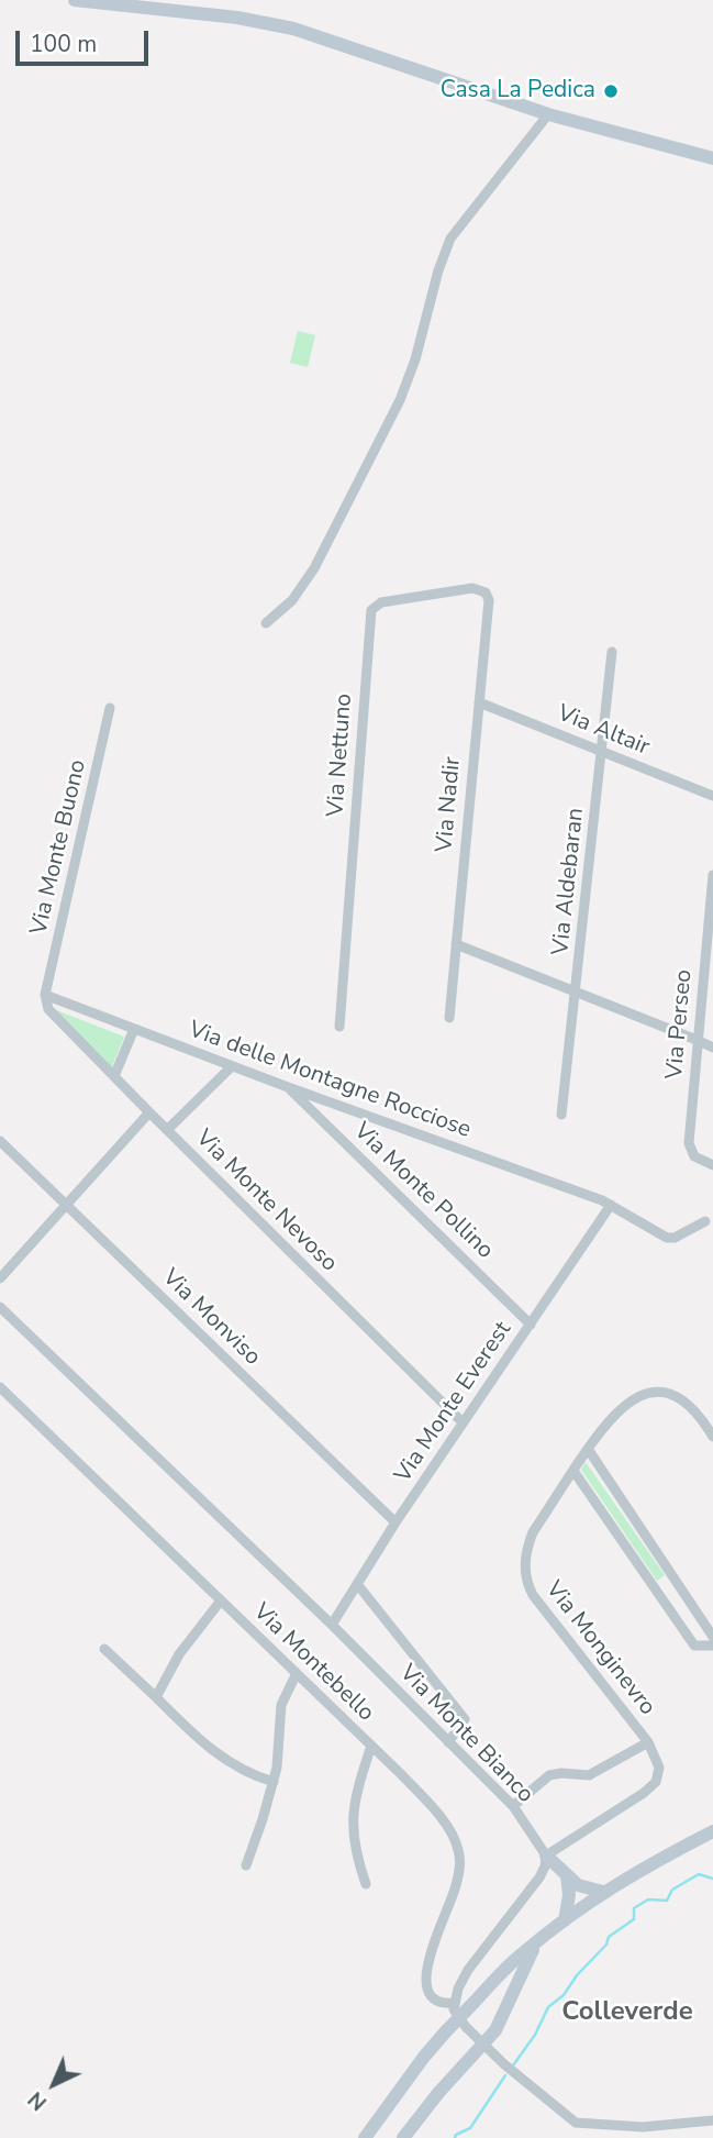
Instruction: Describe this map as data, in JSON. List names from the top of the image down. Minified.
{"streets":{"street":["Via Altair","Via Nettuno","Via Nadir","Via Monte Buono","Via Aldebaran","Via Perseo","Via delle Montagne Rocciose","Via Monte Pollino","Via Monte Nevoso","Via Monviso","Via Monte Everest","Via Monginevro","Via Montebello","Via Monte Bianco"]},"crossings":[["Via Altair","Via Nadir"],["Via Altair","Via Aldebaran"],["Via Nettuno","Via Nadir"],["Via Monte Buono","Via delle Montagne Rocciose"],["Via Monte Buono","Via Monte Nevoso"],["Via delle Montagne Rocciose","Via Monte Pollino"],["Via delle Montagne Rocciose","Via Monte Nevoso"],["Via delle Montagne Rocciose","Via Monte Everest"],["Via Monte Pollino","Via Monte Everest"],["Via Monte Nevoso","Via Monte Everest"],["Via Monviso","Via Monte Everest"],["Via Monte Everest","Via Monte Bianco"],["Via Monginevro","Via Monte Bianco"]],"districts":["Colleverde"],"places":["Casa La Pedica"],"scale_bar":"100 m","north":"bottom left"}
